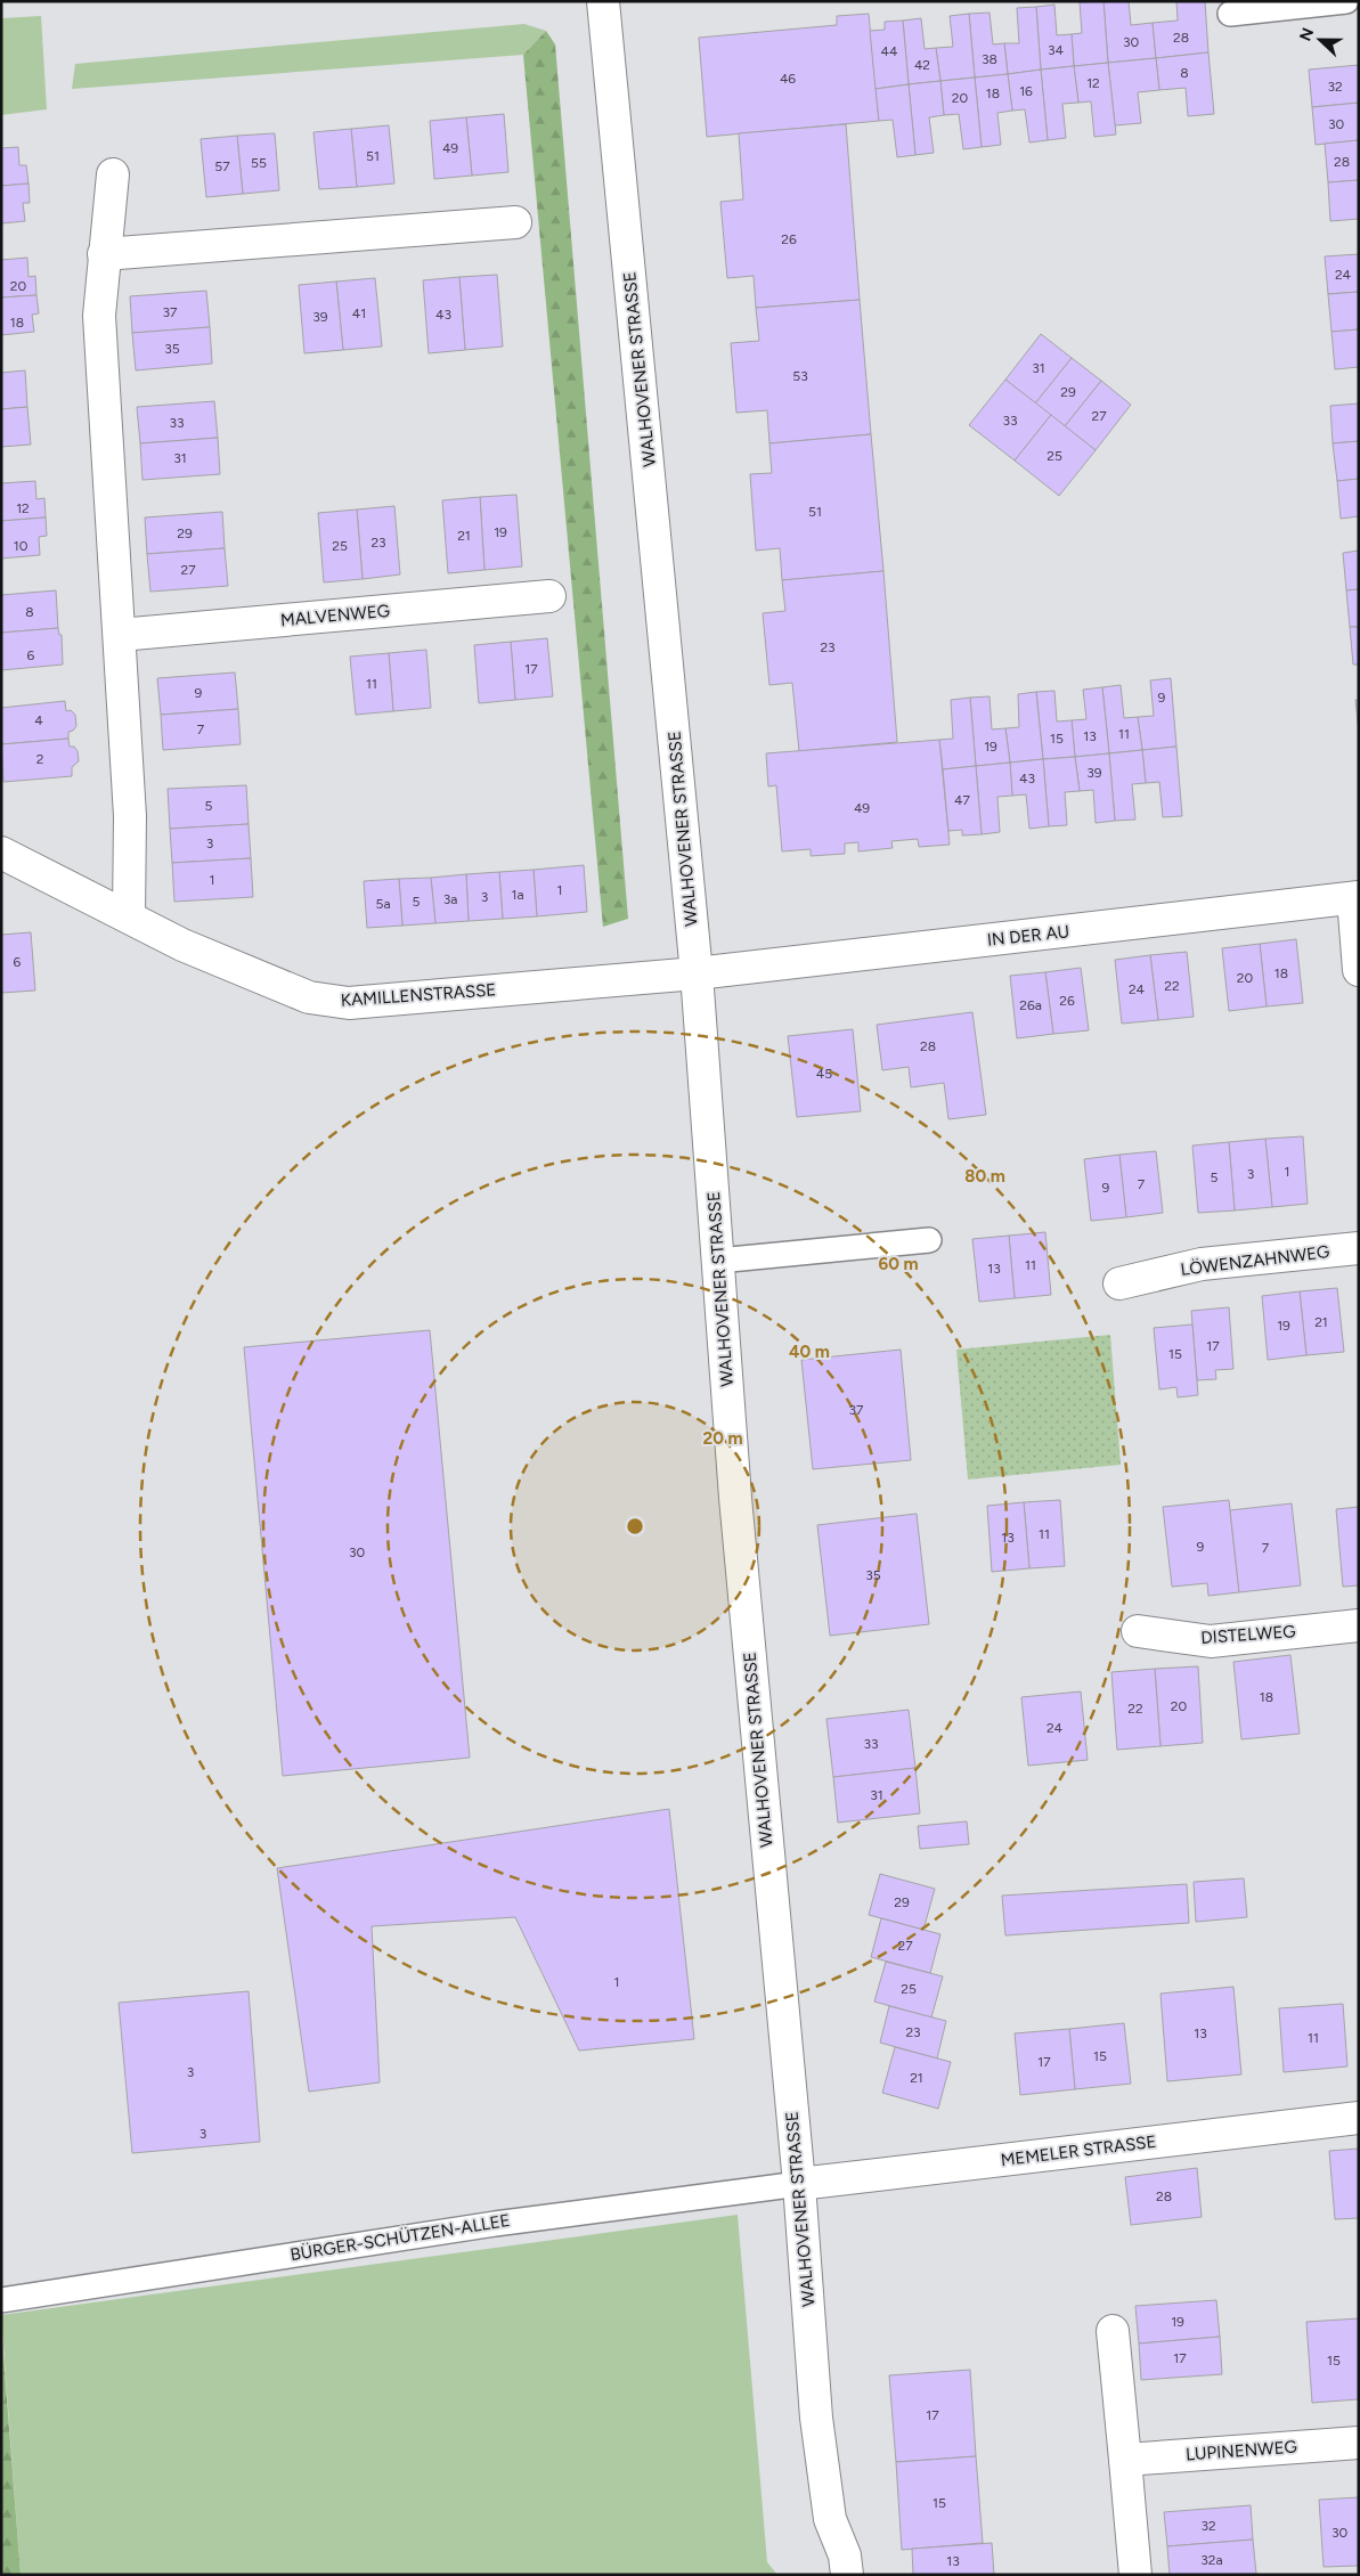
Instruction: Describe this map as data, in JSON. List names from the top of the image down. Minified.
{"streets":{"street":["WALHOVENER STRASSE","MALVENWEG","IN DER AU","KAMILLENSTRASSE","LÖWENZAHNWEG","DISTELWEG","MEMELER STRASSE","LUPINENWEG"],"lane":["BÜRGER-SCHÜTZEN-ALLEE"]},"crossings":[["WALHOVENER STRASSE","IN DER AU"],["WALHOVENER STRASSE","KAMILLENSTRASSE"],["WALHOVENER STRASSE","MEMELER STRASSE"],["WALHOVENER STRASSE","BÜRGER-SCHÜTZEN-ALLEE"],["IN DER AU","KAMILLENSTRASSE"],["MEMELER STRASSE","BÜRGER-SCHÜTZEN-ALLEE"]],"house_numbers":["28","30","34","44","38","42","8","46","12","32","16","18","20","30","49","51","28","55","57","26","24","20","37","41","43","39","18","35","31","53","29","27","33","33","25","31","12","51","19","29","21","23","10","25","27","8","23","6","17","11","9","9","4","7","11","13","15","19","2","39","43","47","5","49","3","1","1","1a","3","3a","5","5a","6","18","20","22","24","26","26a","28","45","1","3","5","7","9","11","13","21","19","17","15","37","11","13","9","7","30","35","18","20","22","24","33","31","29","27","1","25","23","13","11","15","17","3","21","3","28","19","17","15","17","15","32","30","32a","13"],"north":"left","rings":["80 m","60 m","40 m","20 m"]}
